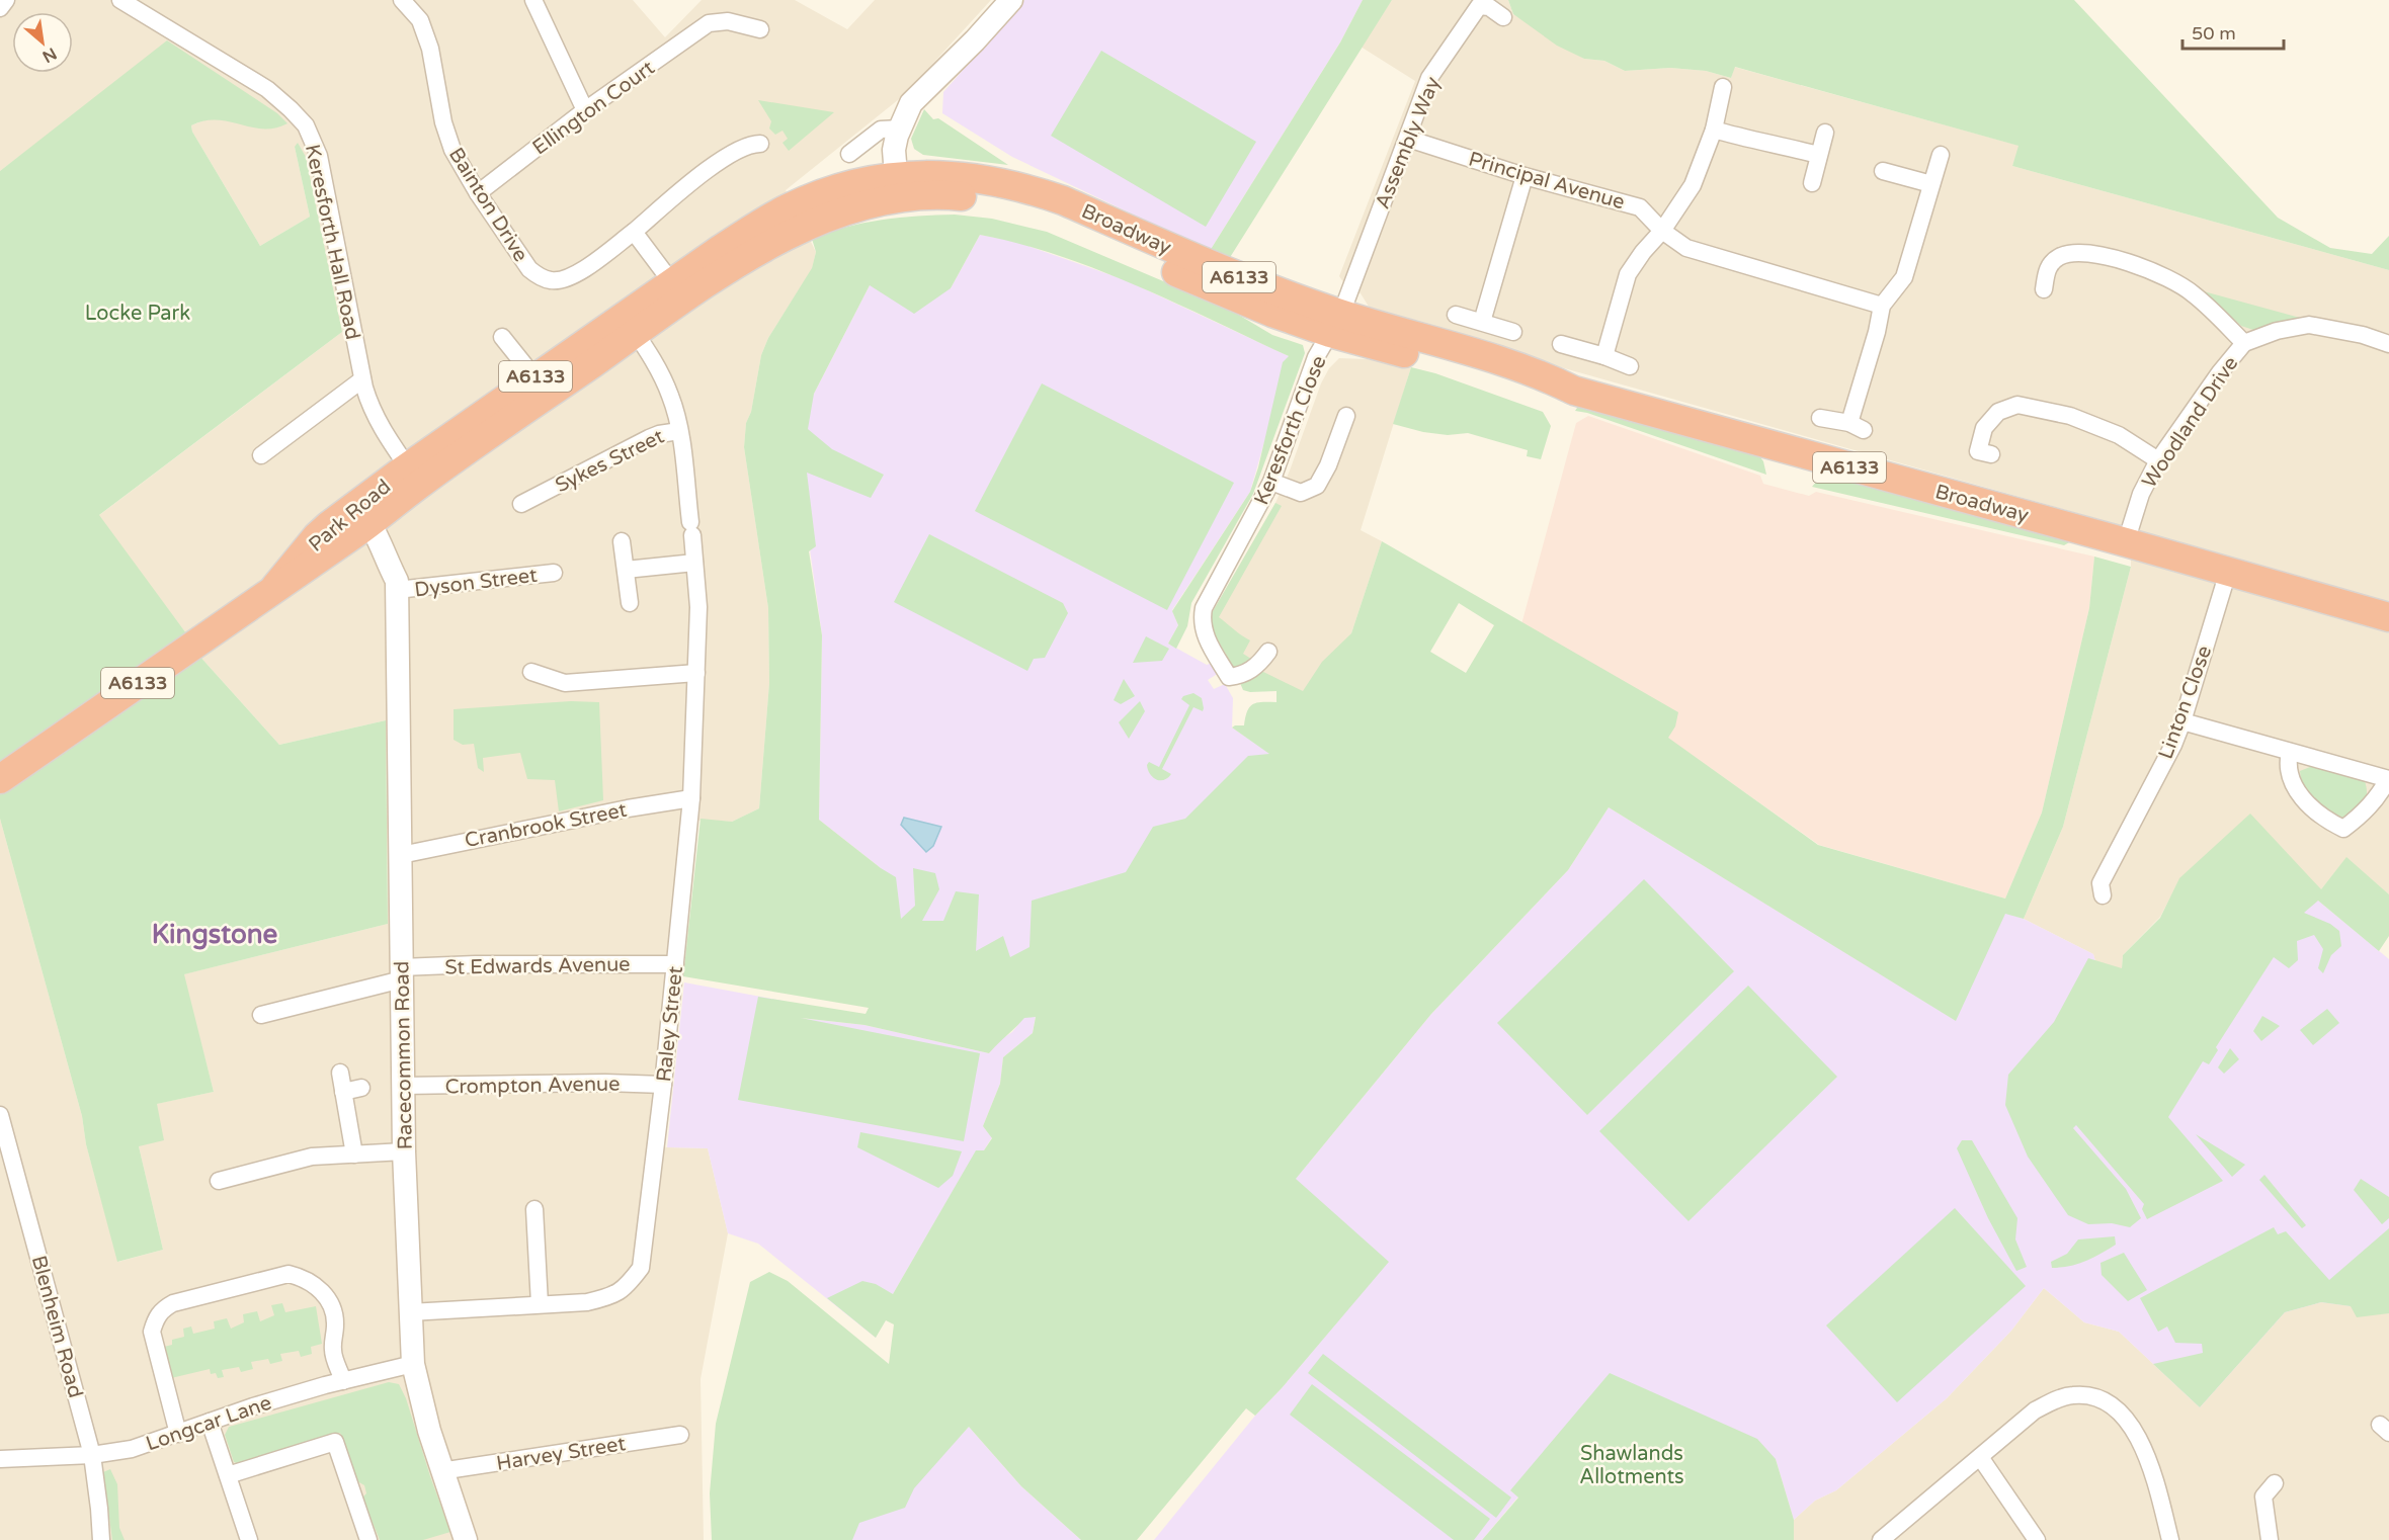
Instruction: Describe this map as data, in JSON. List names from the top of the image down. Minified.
{"streets":{"highway":["Broadway","A6133","Park Road"],"street":["Ellington Court","Assembly Way","Principal Avenue","Bainton Drive","Keresforth Hall Road","Woodland Drive","Keresforth Close","Sykes Street","Dyson Street","Linton Close","Cranbrook Street","St Edwards Avenue","Raley Street","Racecommon Road","Crompton Avenue","Blenheim Road","Longcar Lane","Harvey Street"]},"crossings":[["Ellington Court","Bainton Drive"],["Assembly Way","Principal Avenue"],["Assembly Way","Broadway"],["Assembly Way","Keresforth Close"],["Broadway","A6133"],["Broadway","Woodland Drive"],["Broadway","Keresforth Close"],["Broadway","Linton Close"],["Keresforth Hall Road","A6133"],["Keresforth Hall Road","Park Road"],["A6133","Park Road"],["A6133","Raley Street"],["Sykes Street","Raley Street"],["Park Road","Racecommon Road"],["Dyson Street","Racecommon Road"],["Cranbrook Street","Raley Street"],["Cranbrook Street","Racecommon Road"],["St Edwards Avenue","Raley Street"],["St Edwards Avenue","Racecommon Road"],["Raley Street","Racecommon Road"],["Raley Street","Crompton Avenue"],["Racecommon Road","Crompton Avenue"],["Racecommon Road","Longcar Lane"],["Racecommon Road","Harvey Street"],["Blenheim Road","Longcar Lane"]],"districts":["Kingstone"],"parks":["Locke Park","Shawlands Allotments"],"scale_bar":"50 m","north":"bottom right"}
